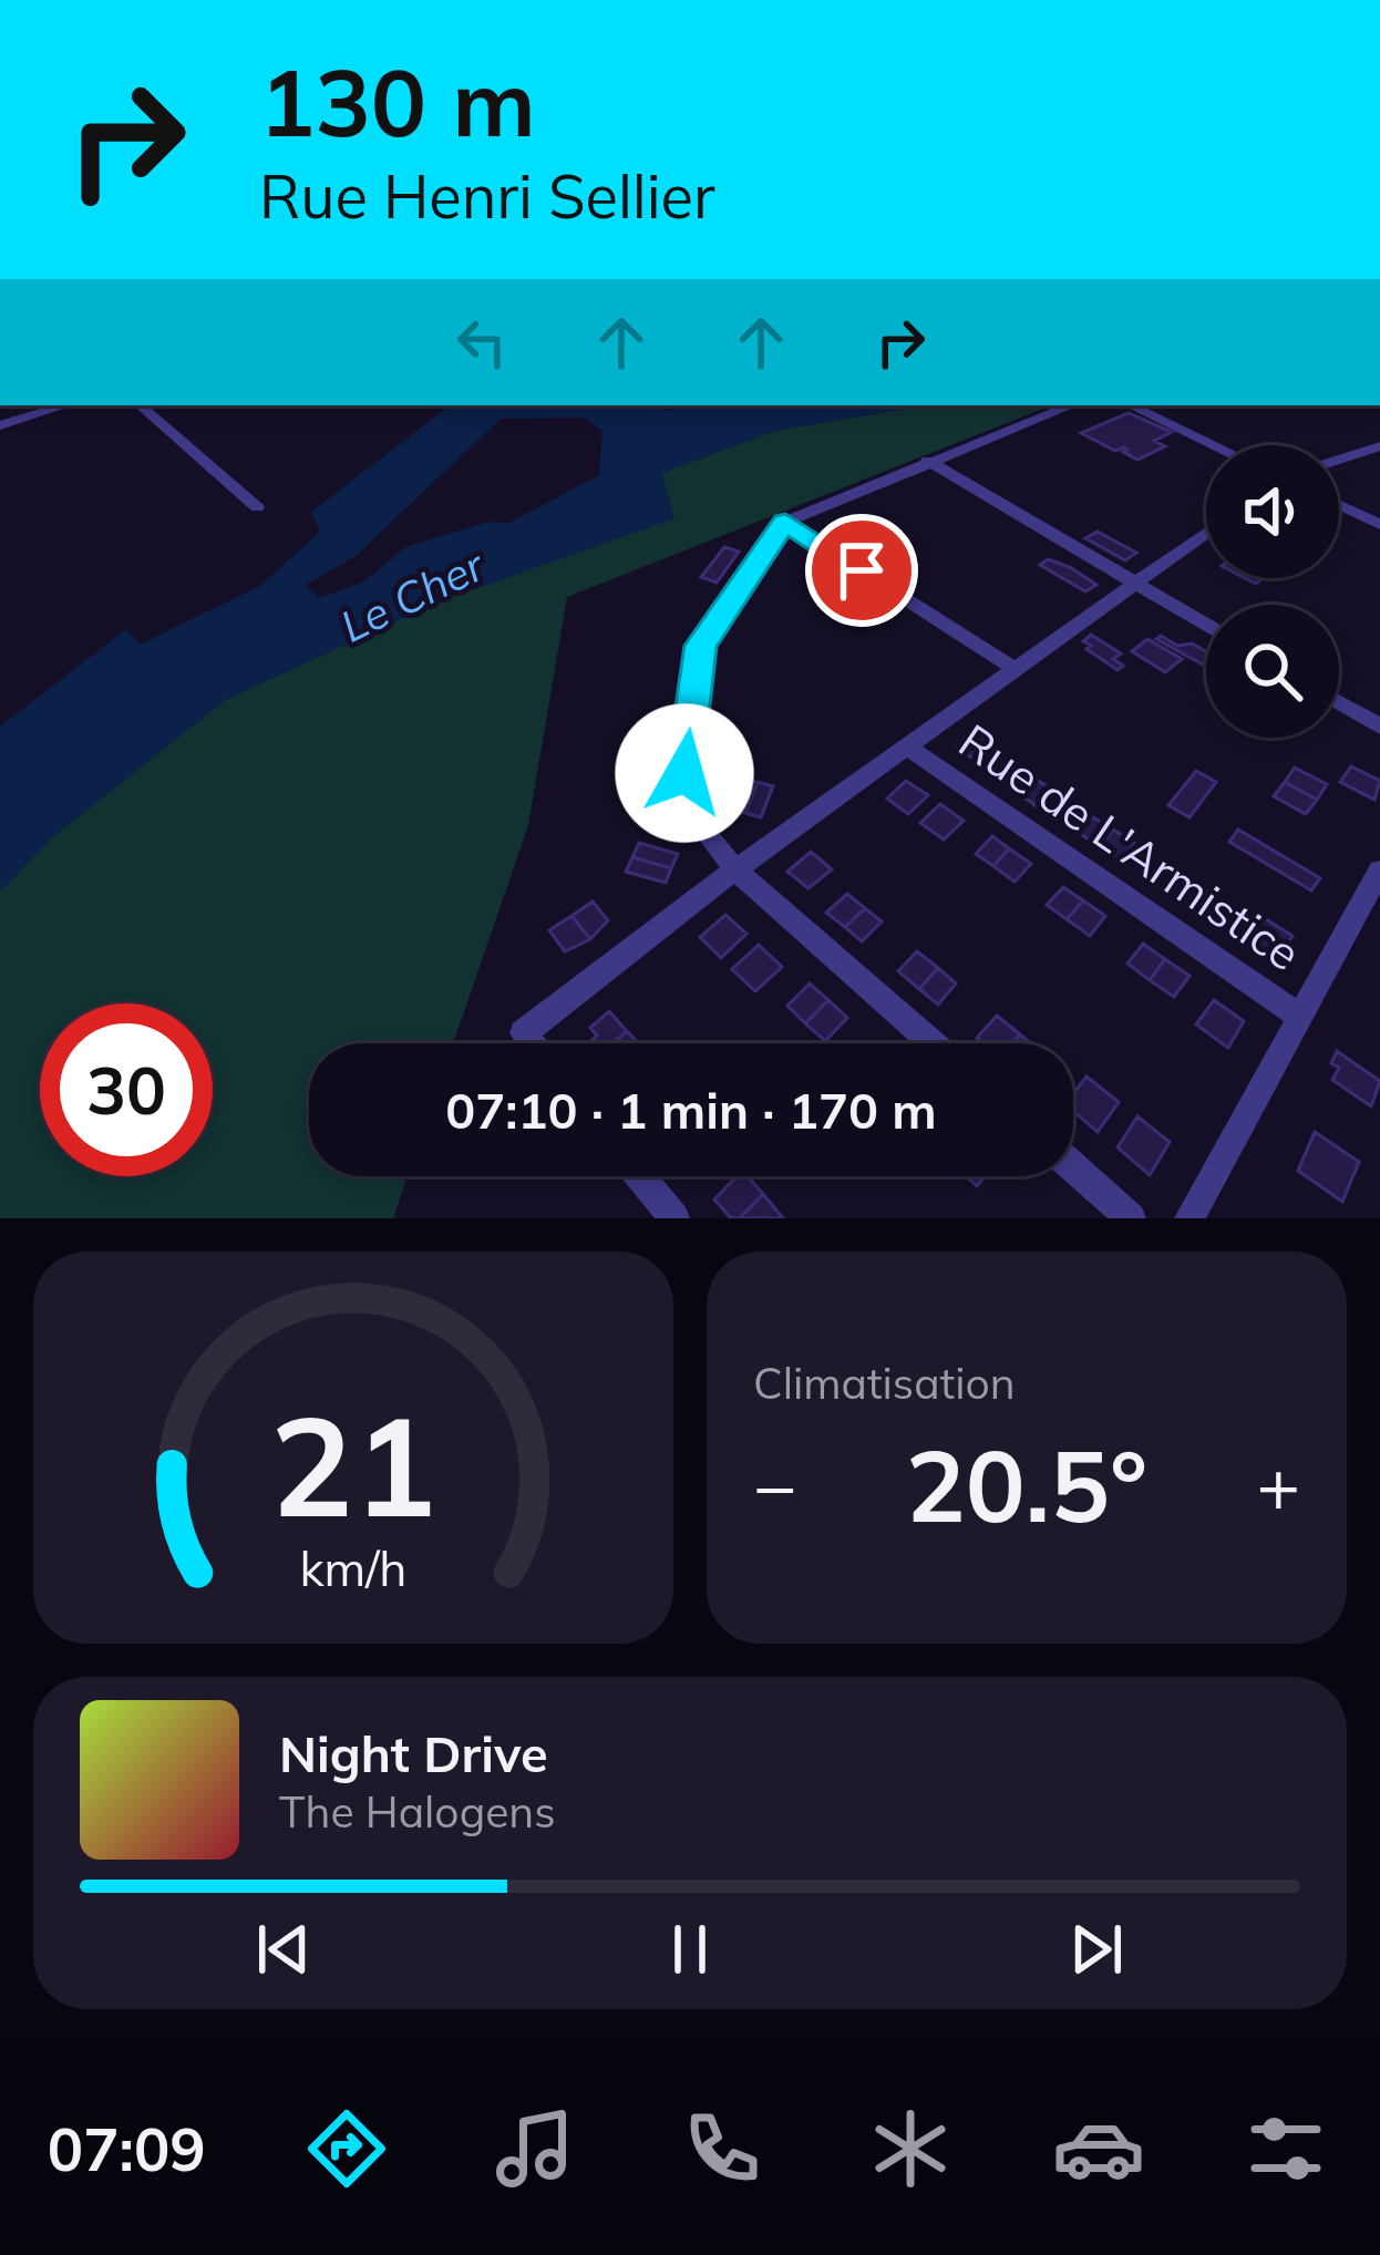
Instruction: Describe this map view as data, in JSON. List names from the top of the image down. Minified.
{"streets":{"street":["Rue de L'Armistice"]},"water":["Le Cher"],"page":{"turn":["130 m","Rue Henri Sellier"],"limit":"30","trip":"07:10 · 1 min · 170 m","tile":"Climatisation","heat":["−","20.5°","+"],"song":["Night Drive","The Halogens"],"tabs":"07:09","gauge":["21","km/h"]}}
